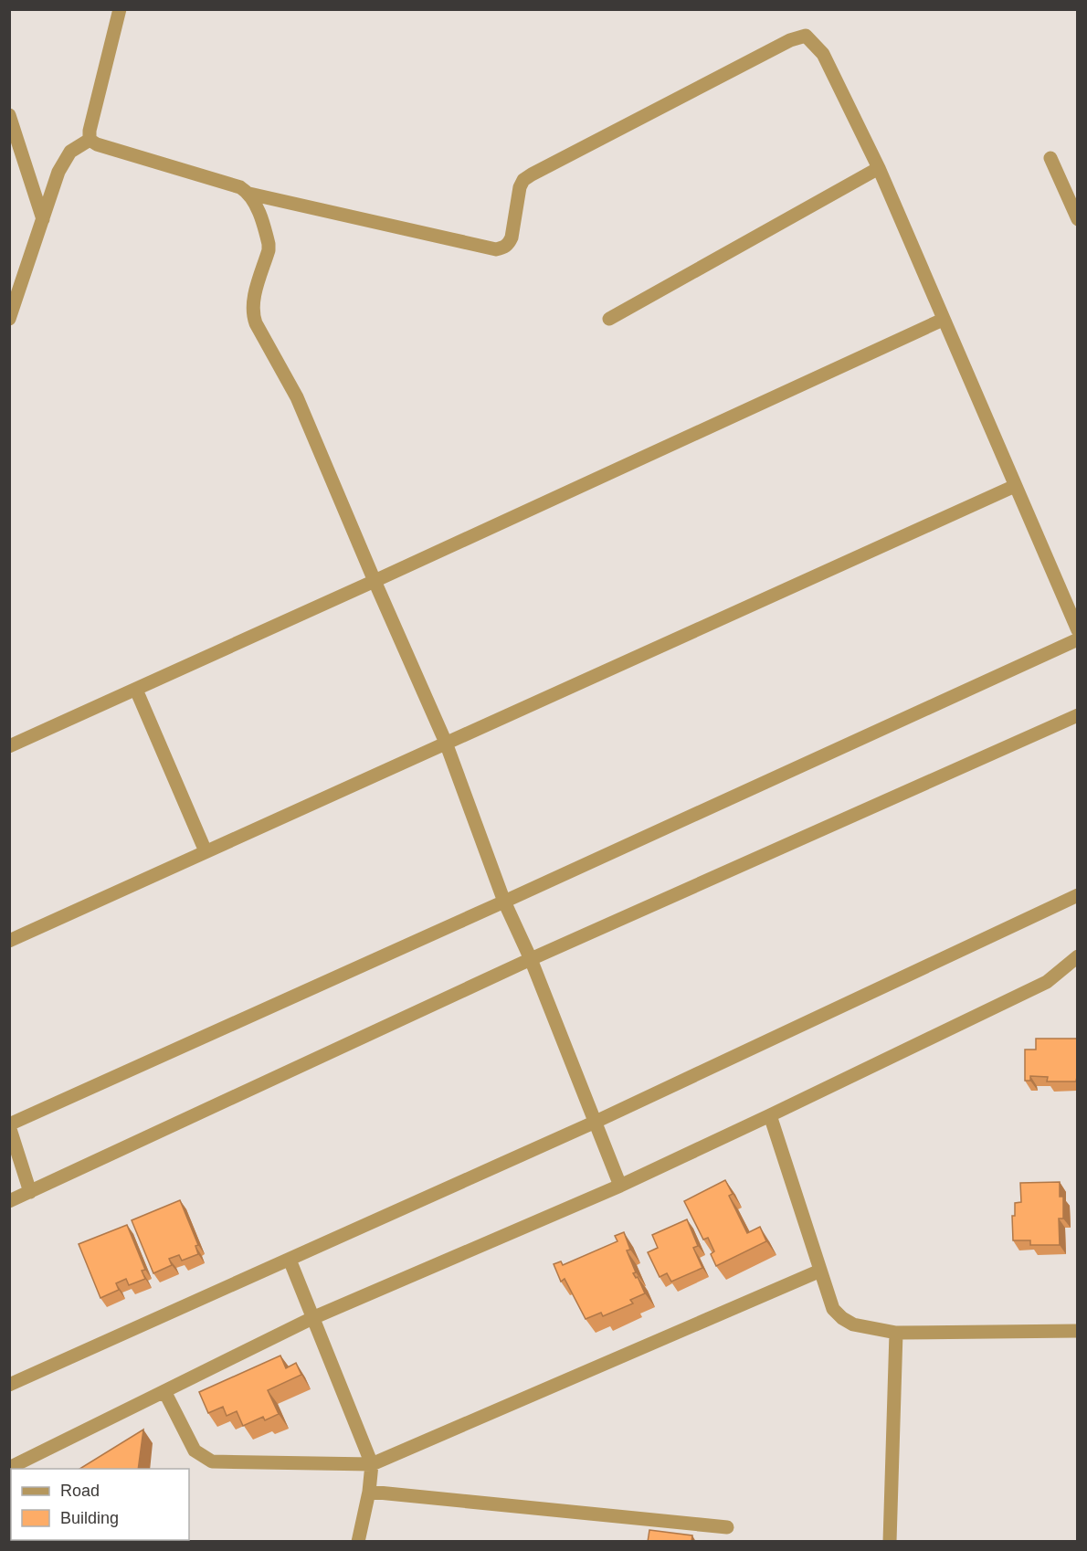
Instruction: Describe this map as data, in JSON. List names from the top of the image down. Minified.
{"legend":["Road","Building"]}
